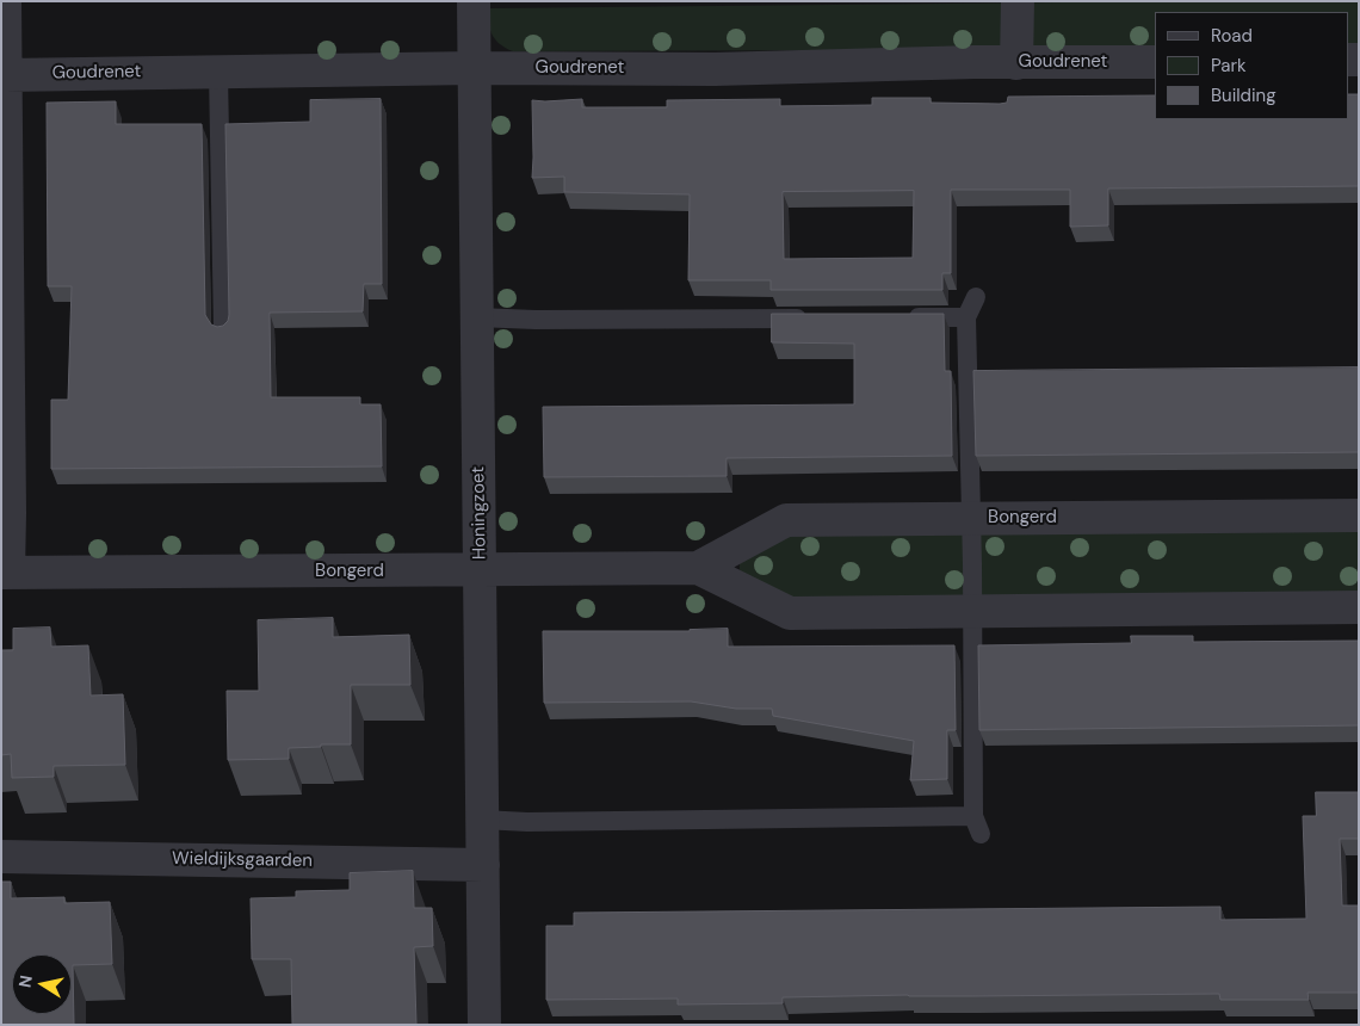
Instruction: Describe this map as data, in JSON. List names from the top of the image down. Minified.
{"streets":{"street":["Goudrenet","Honingzoet","Bongerd","Wieldijksgaarden"]},"crossings":[["Goudrenet","Honingzoet"],["Honingzoet","Bongerd"],["Honingzoet","Wieldijksgaarden"]],"legend":["Road","Park","Building"],"north":"left"}
